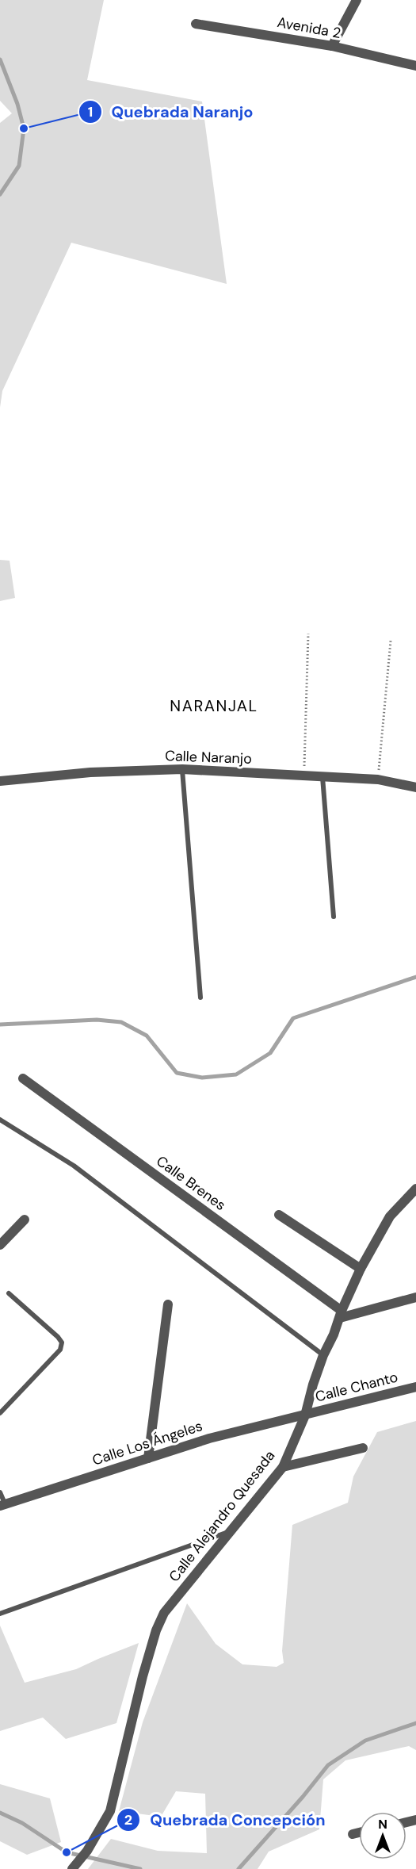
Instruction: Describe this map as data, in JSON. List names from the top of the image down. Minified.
{"streets":{"street":["Avenida 2","Calle Naranjo","Calle Brenes","Calle Chanto","Calle Los Ángeles","Calle Alejandro Quesada"]},"crossings":[["Calle Brenes","Calle Alejandro Quesada"],["Calle Chanto","Calle Los Ángeles"],["Calle Chanto","Calle Alejandro Quesada"],["Calle Los Ángeles","Calle Alejandro Quesada"]],"districts":["NARANJAL"],"places":["Quebrada Naranjo","Quebrada Concepción"],"north":"top"}
